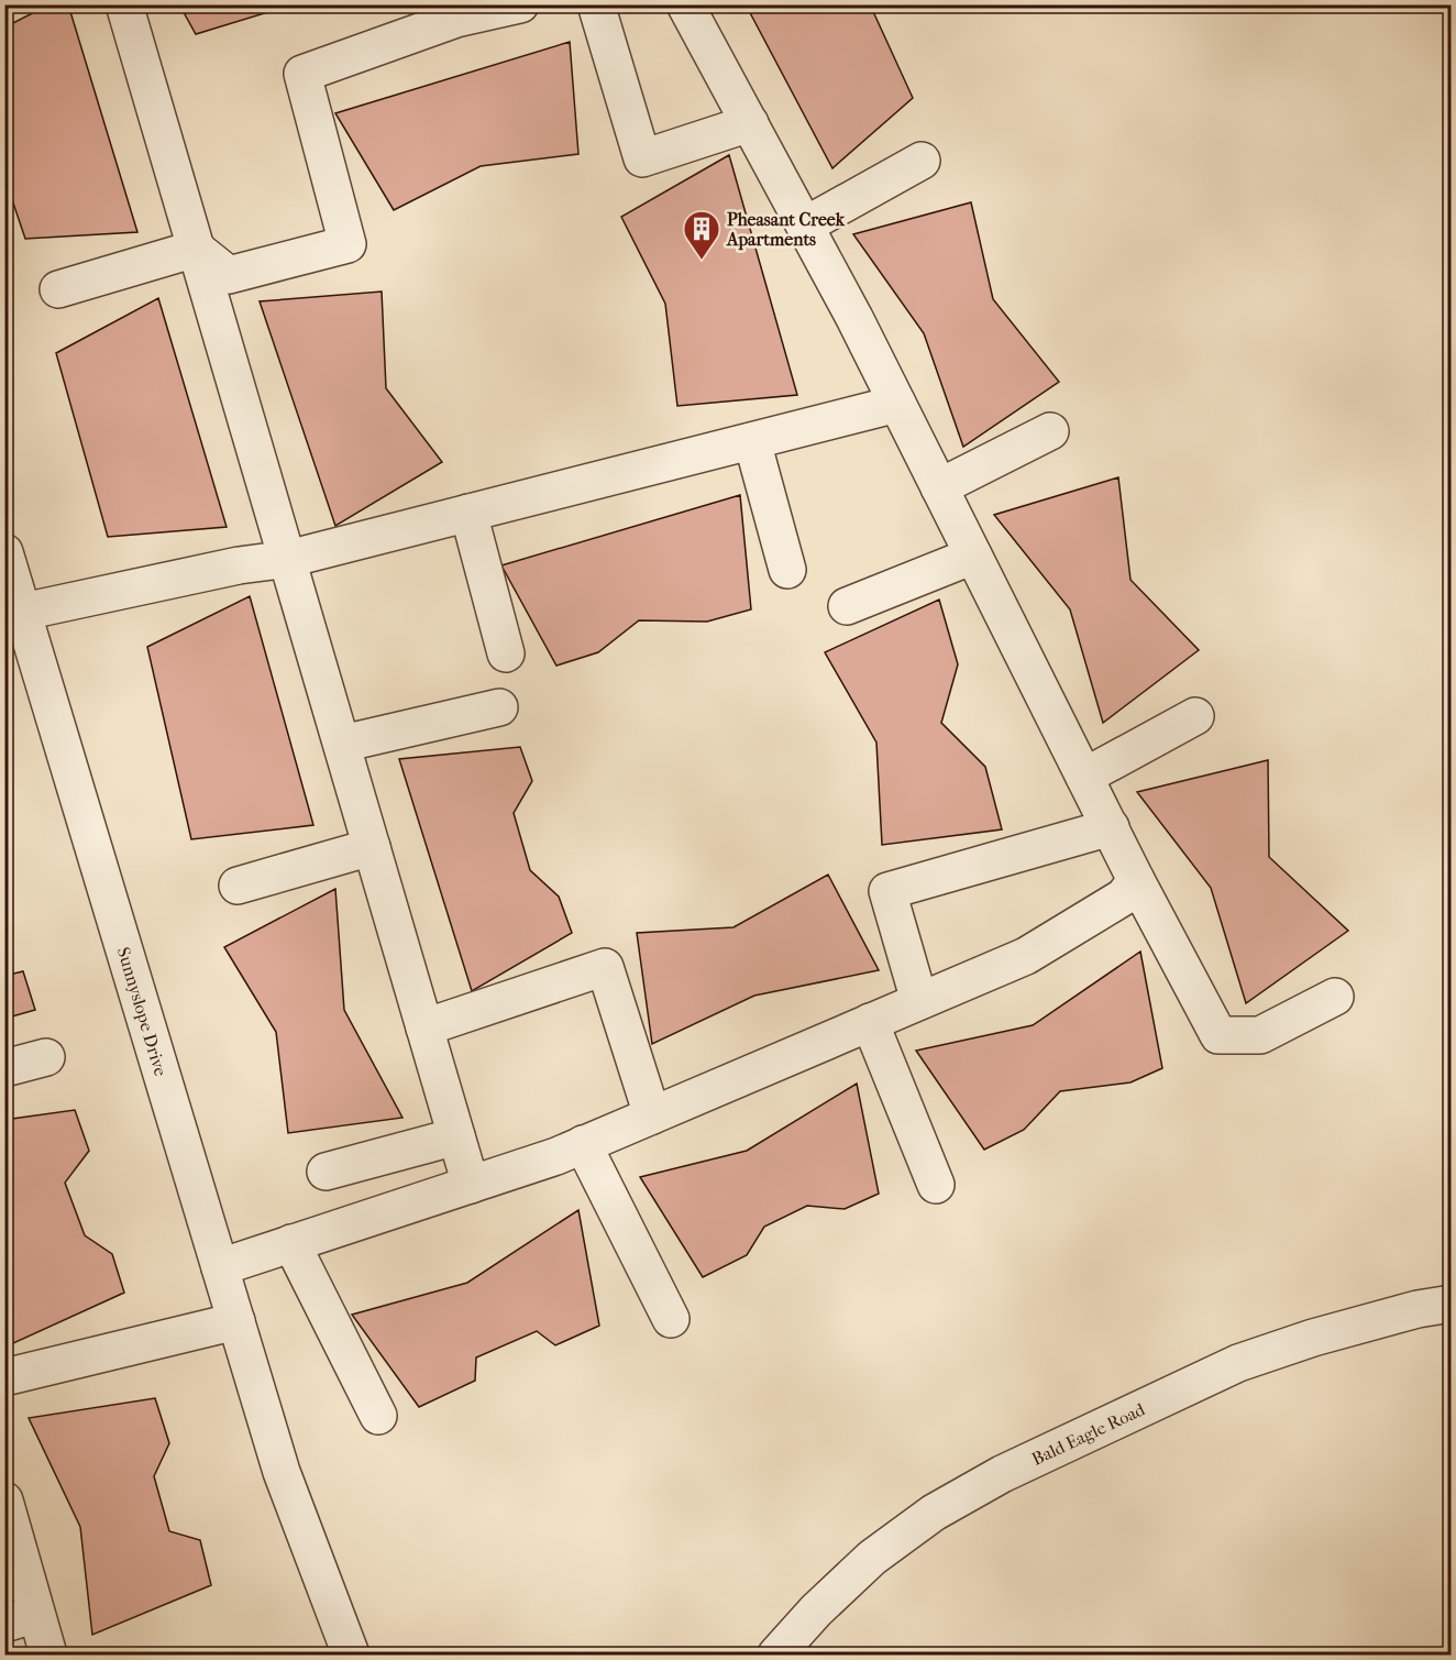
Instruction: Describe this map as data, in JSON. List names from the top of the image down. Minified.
{"streets":{"street":["Sunnyslope Drive","Bald Eagle Road"]},"places":{"building":["Pheasant Creek Apartments"]}}
